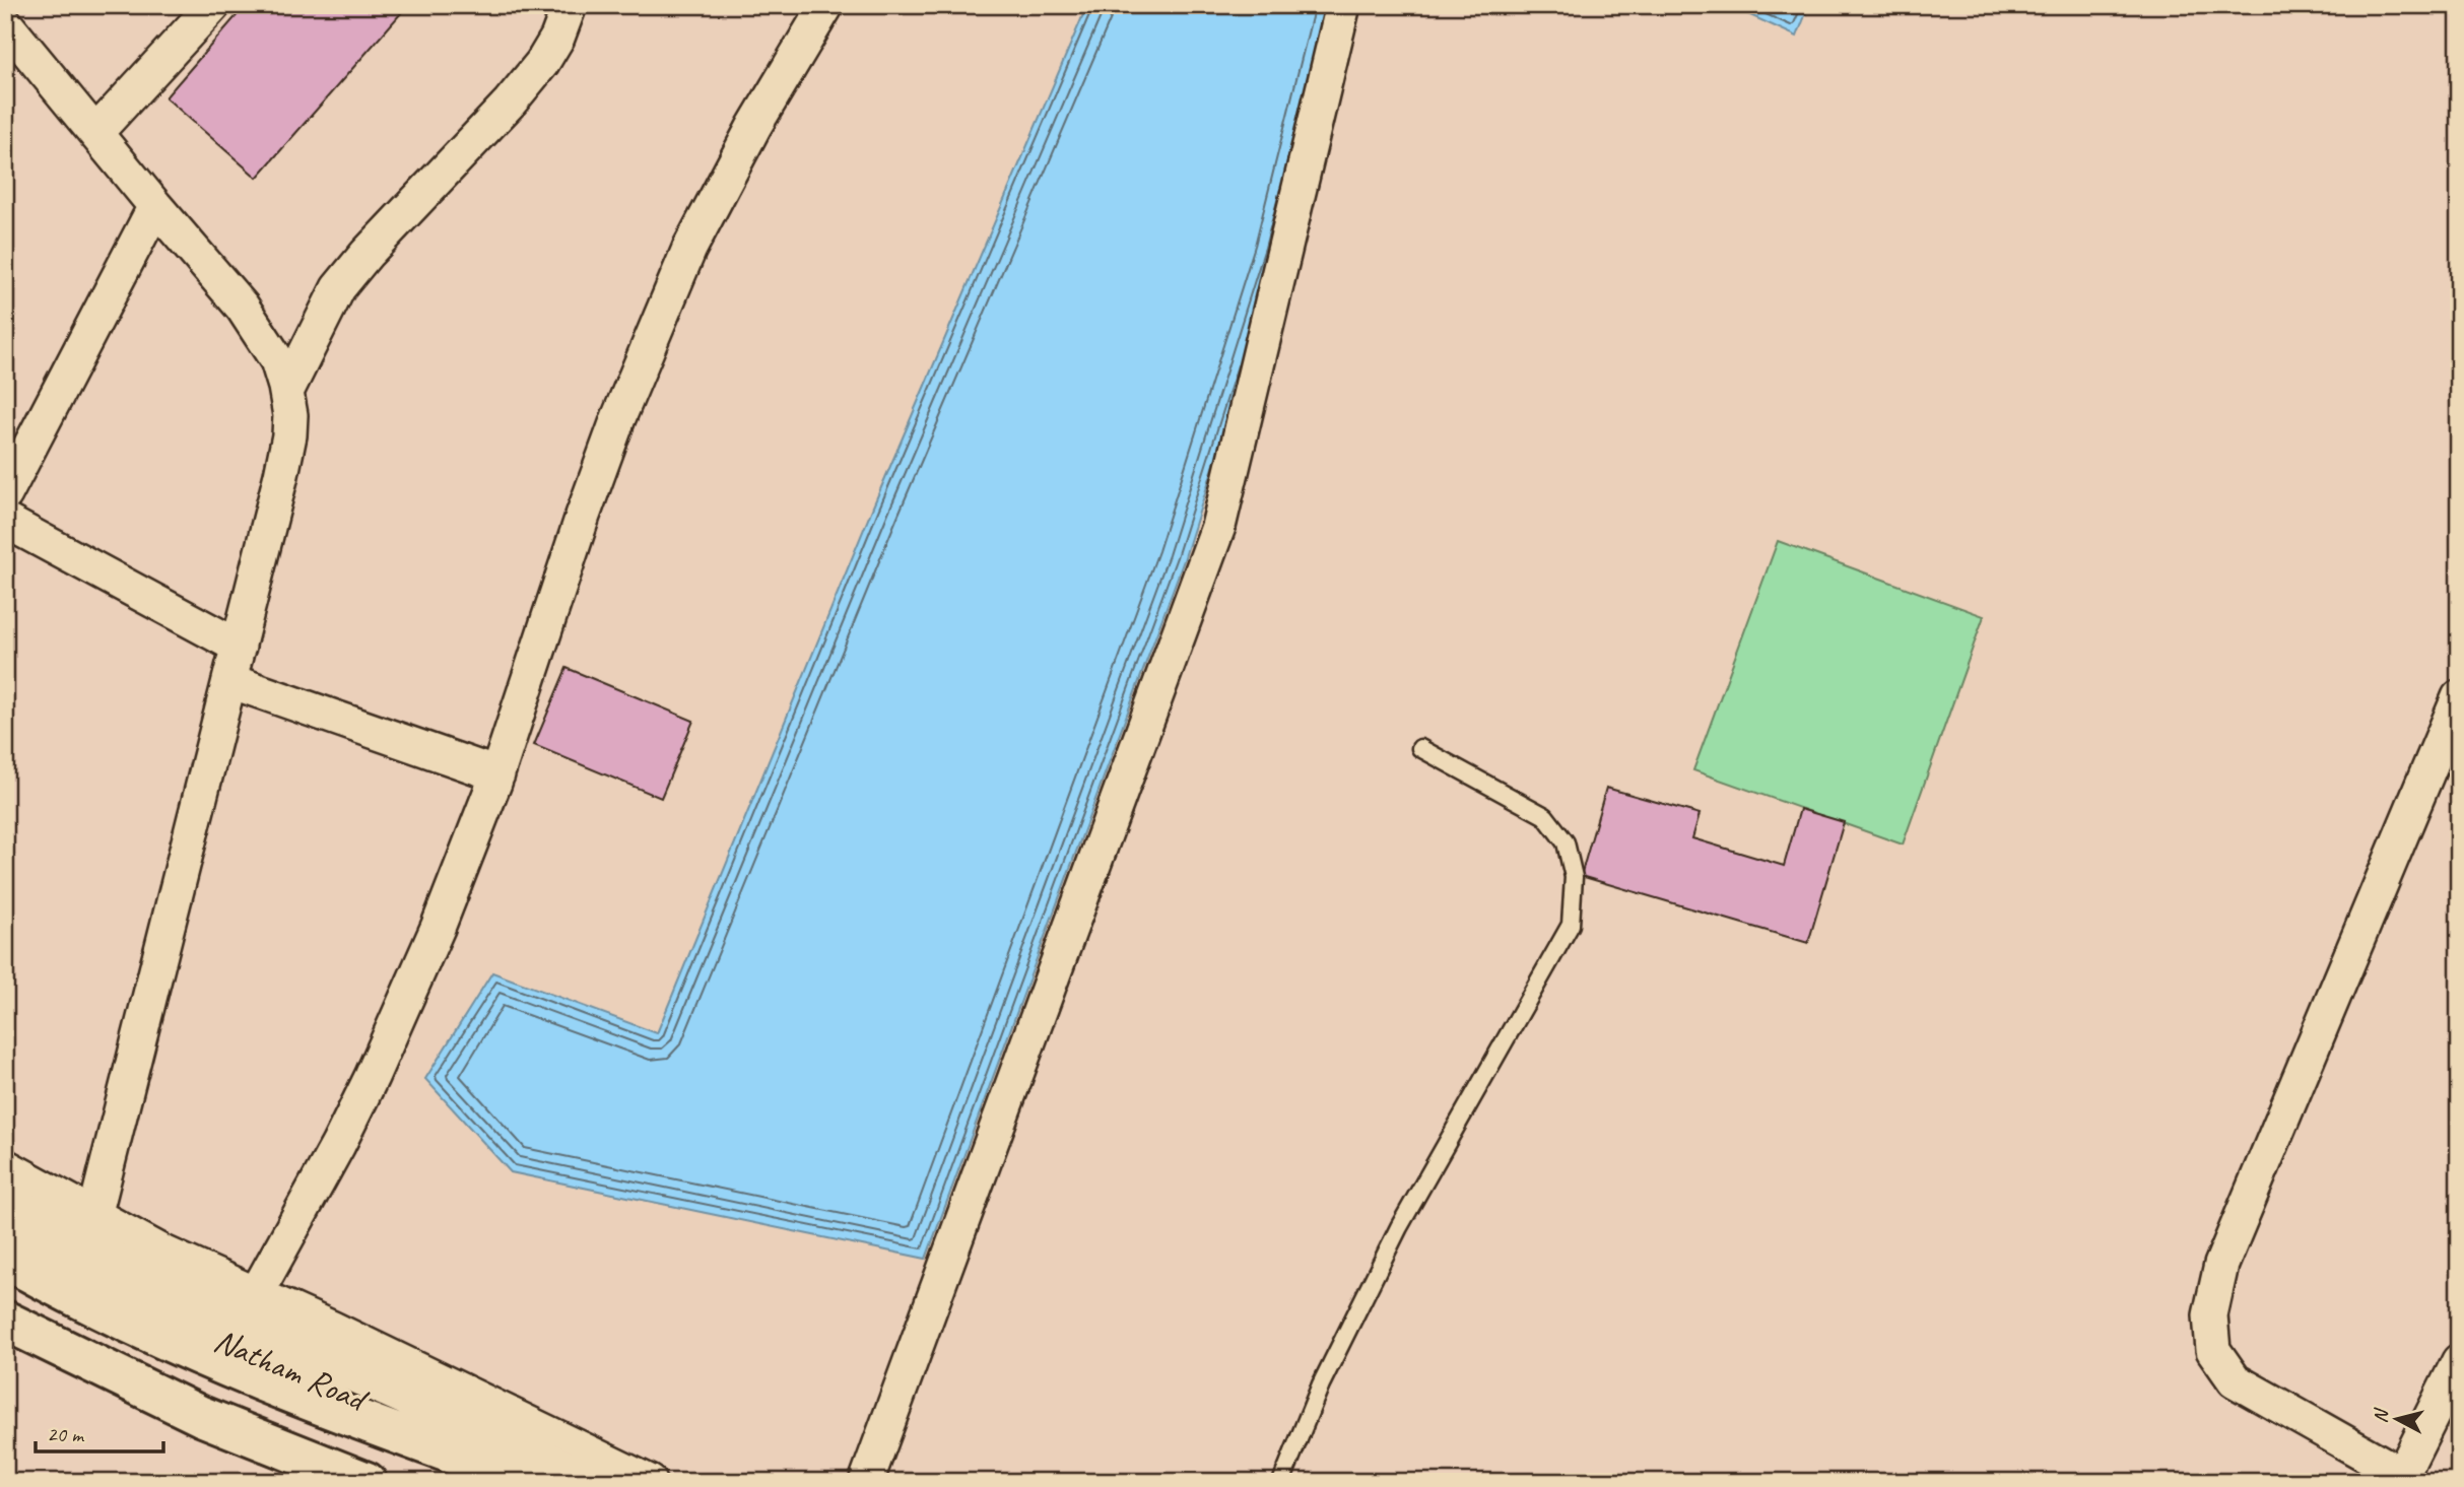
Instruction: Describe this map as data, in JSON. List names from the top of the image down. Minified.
{"streets":{"main road":["Natham Road"]},"scale_bar":"20 m","north":"left"}
